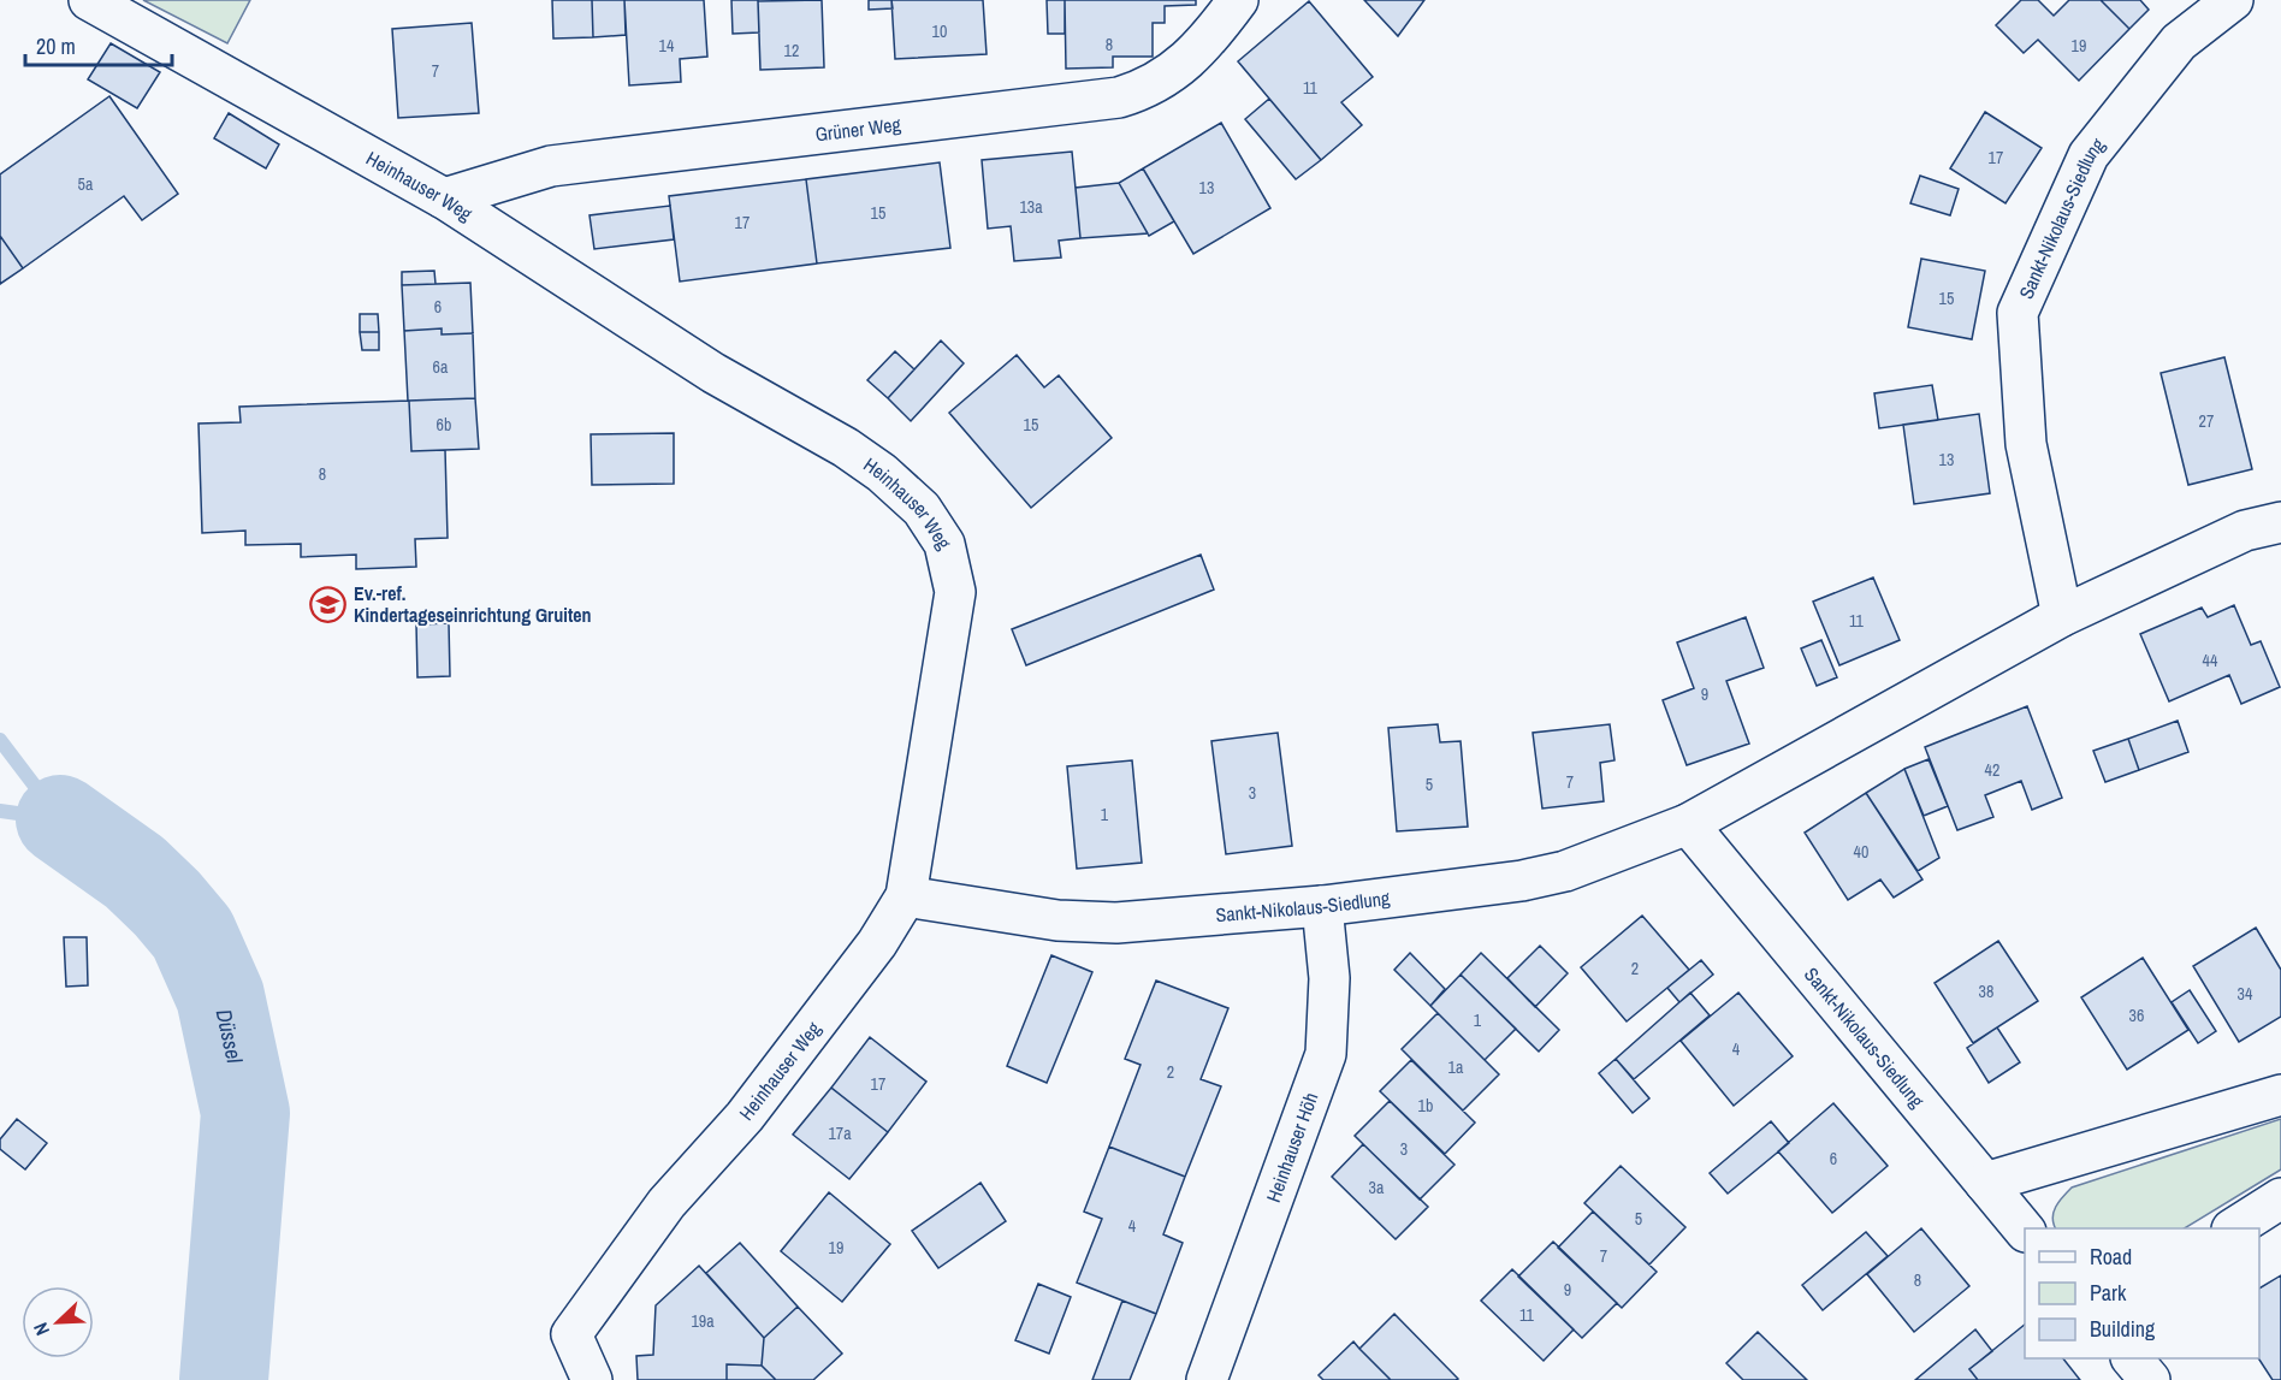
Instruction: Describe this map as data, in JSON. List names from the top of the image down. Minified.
{"streets":{"street":["Grüner Weg","Heinhauser Weg","Sankt-Nikolaus-Siedlung","Heinhauser Höh"]},"crossings":[["Grüner Weg","Heinhauser Weg"],["Heinhauser Weg","Sankt-Nikolaus-Siedlung"],["Sankt-Nikolaus-Siedlung","Heinhauser Höh"]],"water":["Düssel"],"places":{"school or university":["Ev.-ref. Kindertageseinrichtung Gruiten"]},"house_numbers":["10","8","14","19","12","7","11","17","5a","13","13a","15","17","15","6","6a","27","6b","15","13","8","11","44","9","42","7","5","3","1","40","2","38","34","36","1","4","1a","2","17","1b","17a","3","6","3a","5","4","19","7","8","9","11","19a"],"legend":["Road","Park","Building"],"scale_bar":"20 m","north":"bottom left"}
